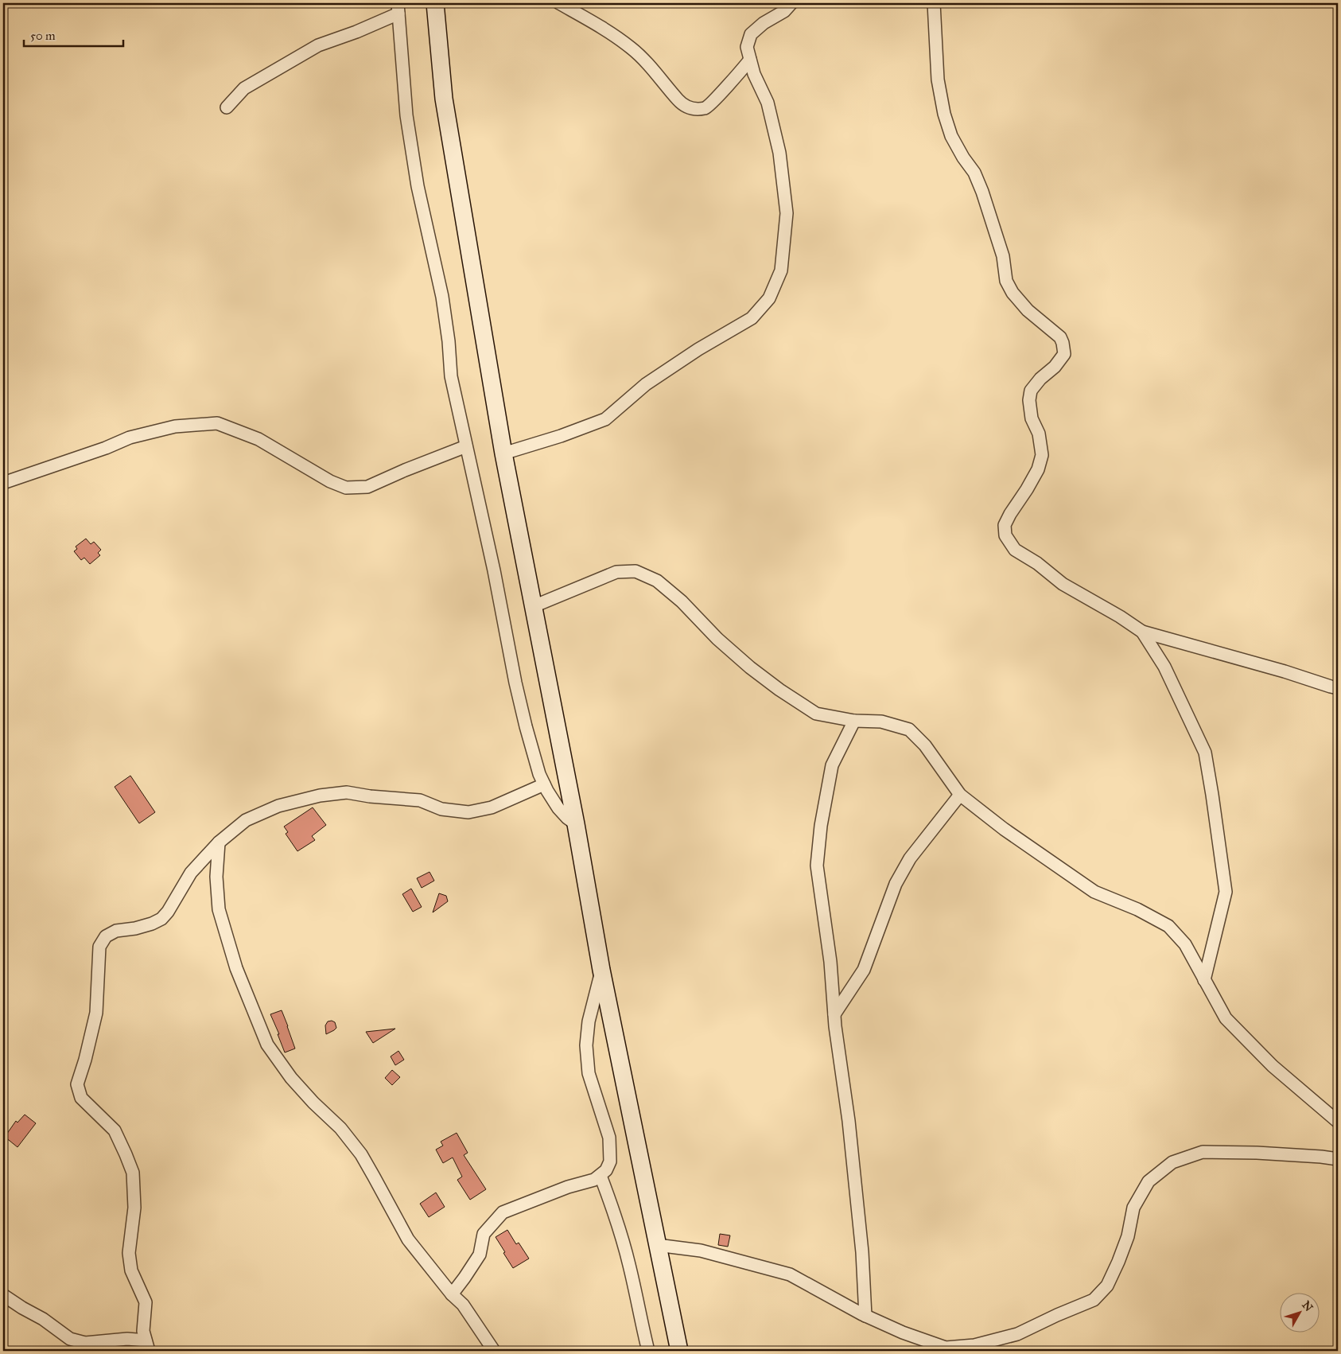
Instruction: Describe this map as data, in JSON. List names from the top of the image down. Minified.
{"scale_bar":"50 m","north":"top right"}
